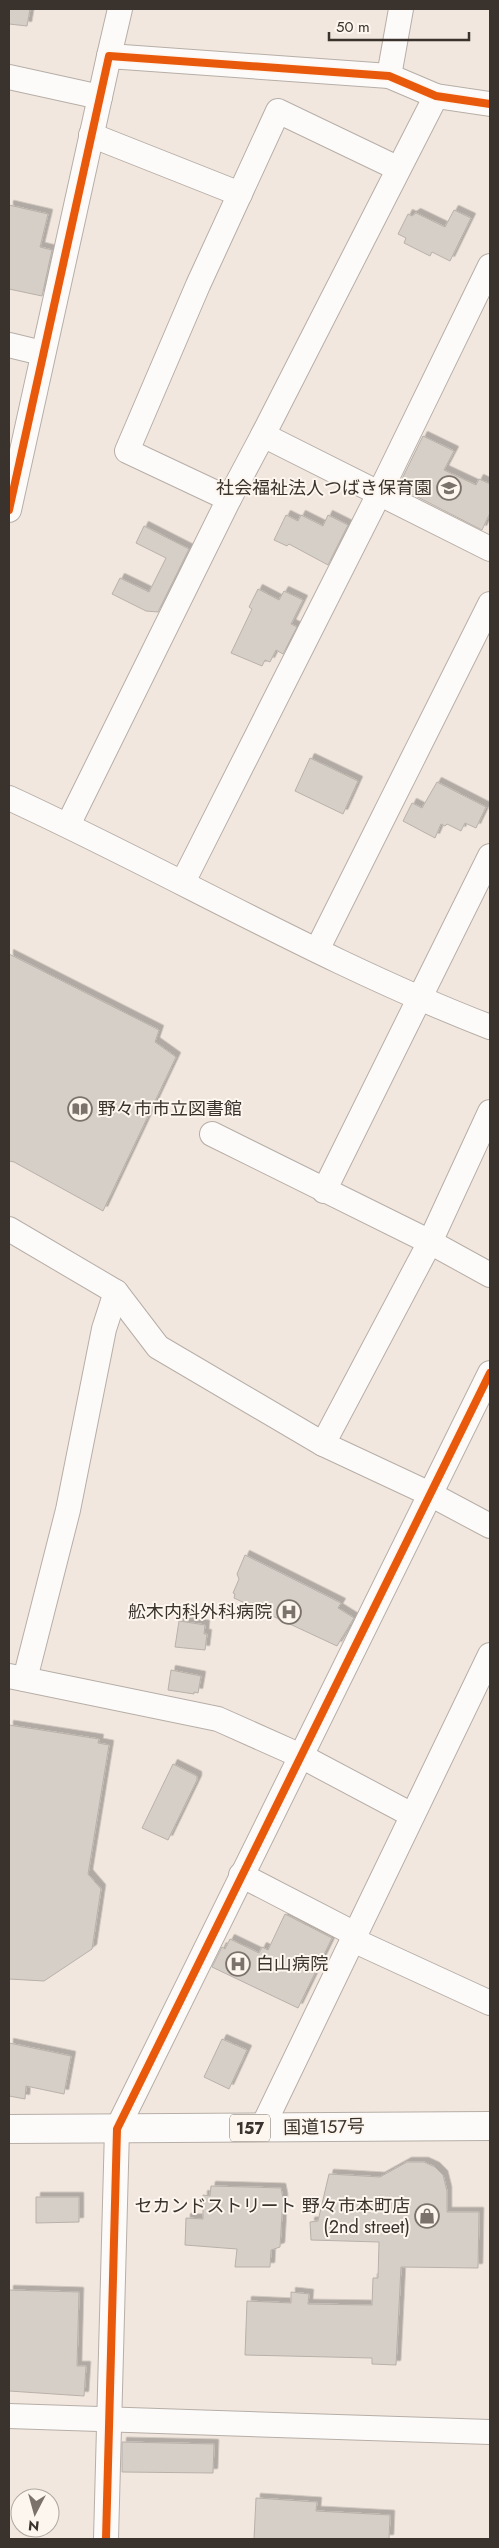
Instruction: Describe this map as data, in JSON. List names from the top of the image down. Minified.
{"streets":{"highway":["国道157号","157"]},"places":{"school or university":["社会福祉法人つばき保育園"],"library":["野々市市立図書館"],"hospital":["舩木内科外科病院","白山病院"],"shop":["セカンドストリート 野々市本町店 (2nd street)"]},"scale_bar":"50 m","north":"bottom"}
